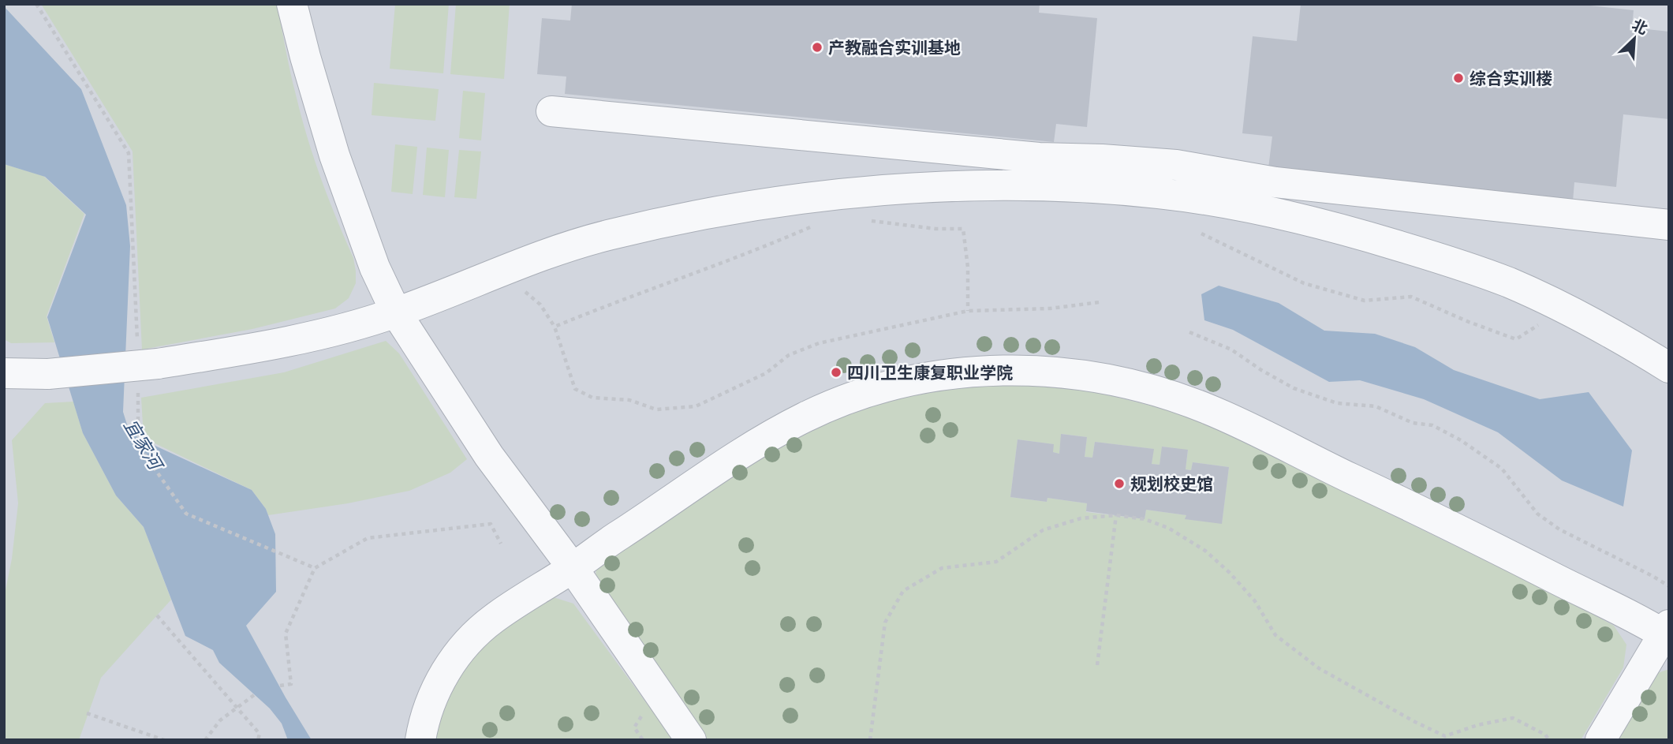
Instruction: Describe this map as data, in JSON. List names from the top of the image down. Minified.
{"water":["宜家河"],"places":["产教融合实训基地","综合实训楼","四川卫生康复职业学院","规划校史馆"],"north":"top right"}
